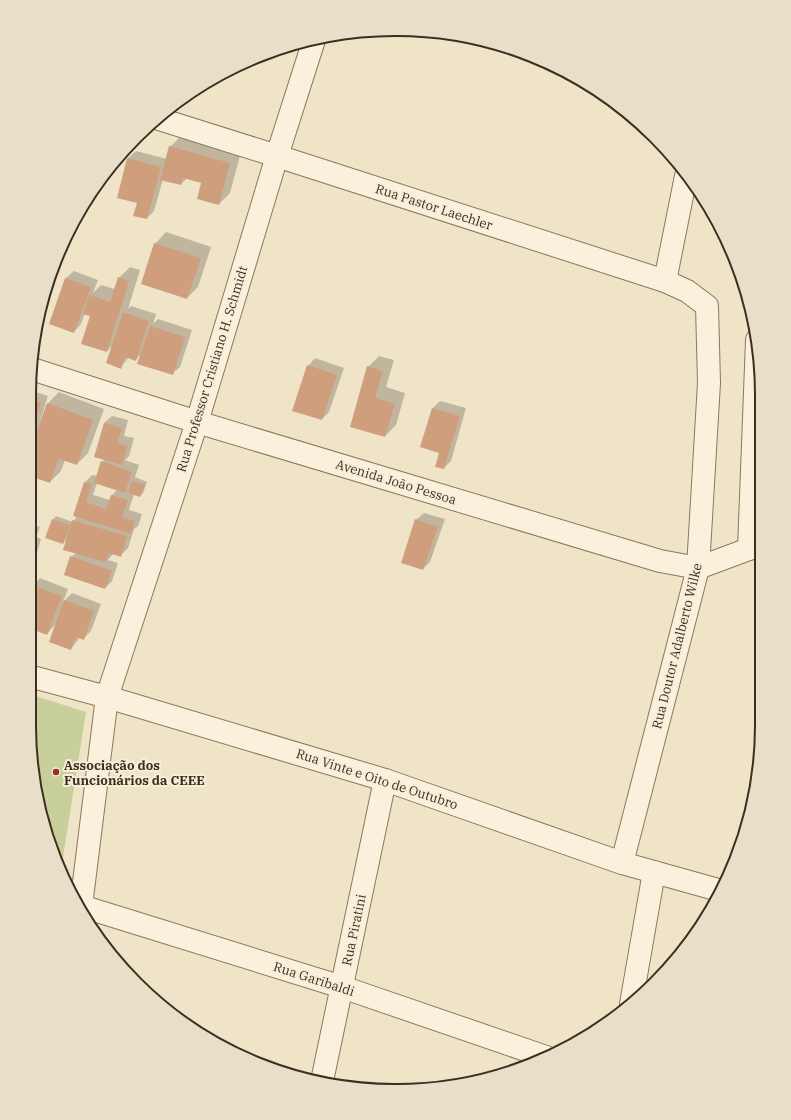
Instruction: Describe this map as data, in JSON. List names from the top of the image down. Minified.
{"streets":{"street":["Rua Pastor Laechler","Rua Professor Cristiano H. Schmidt","Avenida João Pessoa","Rua Doutor Adalberto Wilke","Rua Vinte e Oito de Outubro","Rua Piratini","Rua Garibaldi"]},"crossings":[["Rua Pastor Laechler","Rua Professor Cristiano H. Schmidt"],["Rua Pastor Laechler","Rua Doutor Adalberto Wilke"],["Rua Professor Cristiano H. Schmidt","Avenida João Pessoa"],["Rua Professor Cristiano H. Schmidt","Rua Vinte e Oito de Outubro"],["Avenida João Pessoa","Rua Doutor Adalberto Wilke"],["Rua Doutor Adalberto Wilke","Rua Vinte e Oito de Outubro"],["Rua Vinte e Oito de Outubro","Rua Piratini"],["Rua Piratini","Rua Garibaldi"]],"places":["Associação dos Funcionários da CEEE"]}
